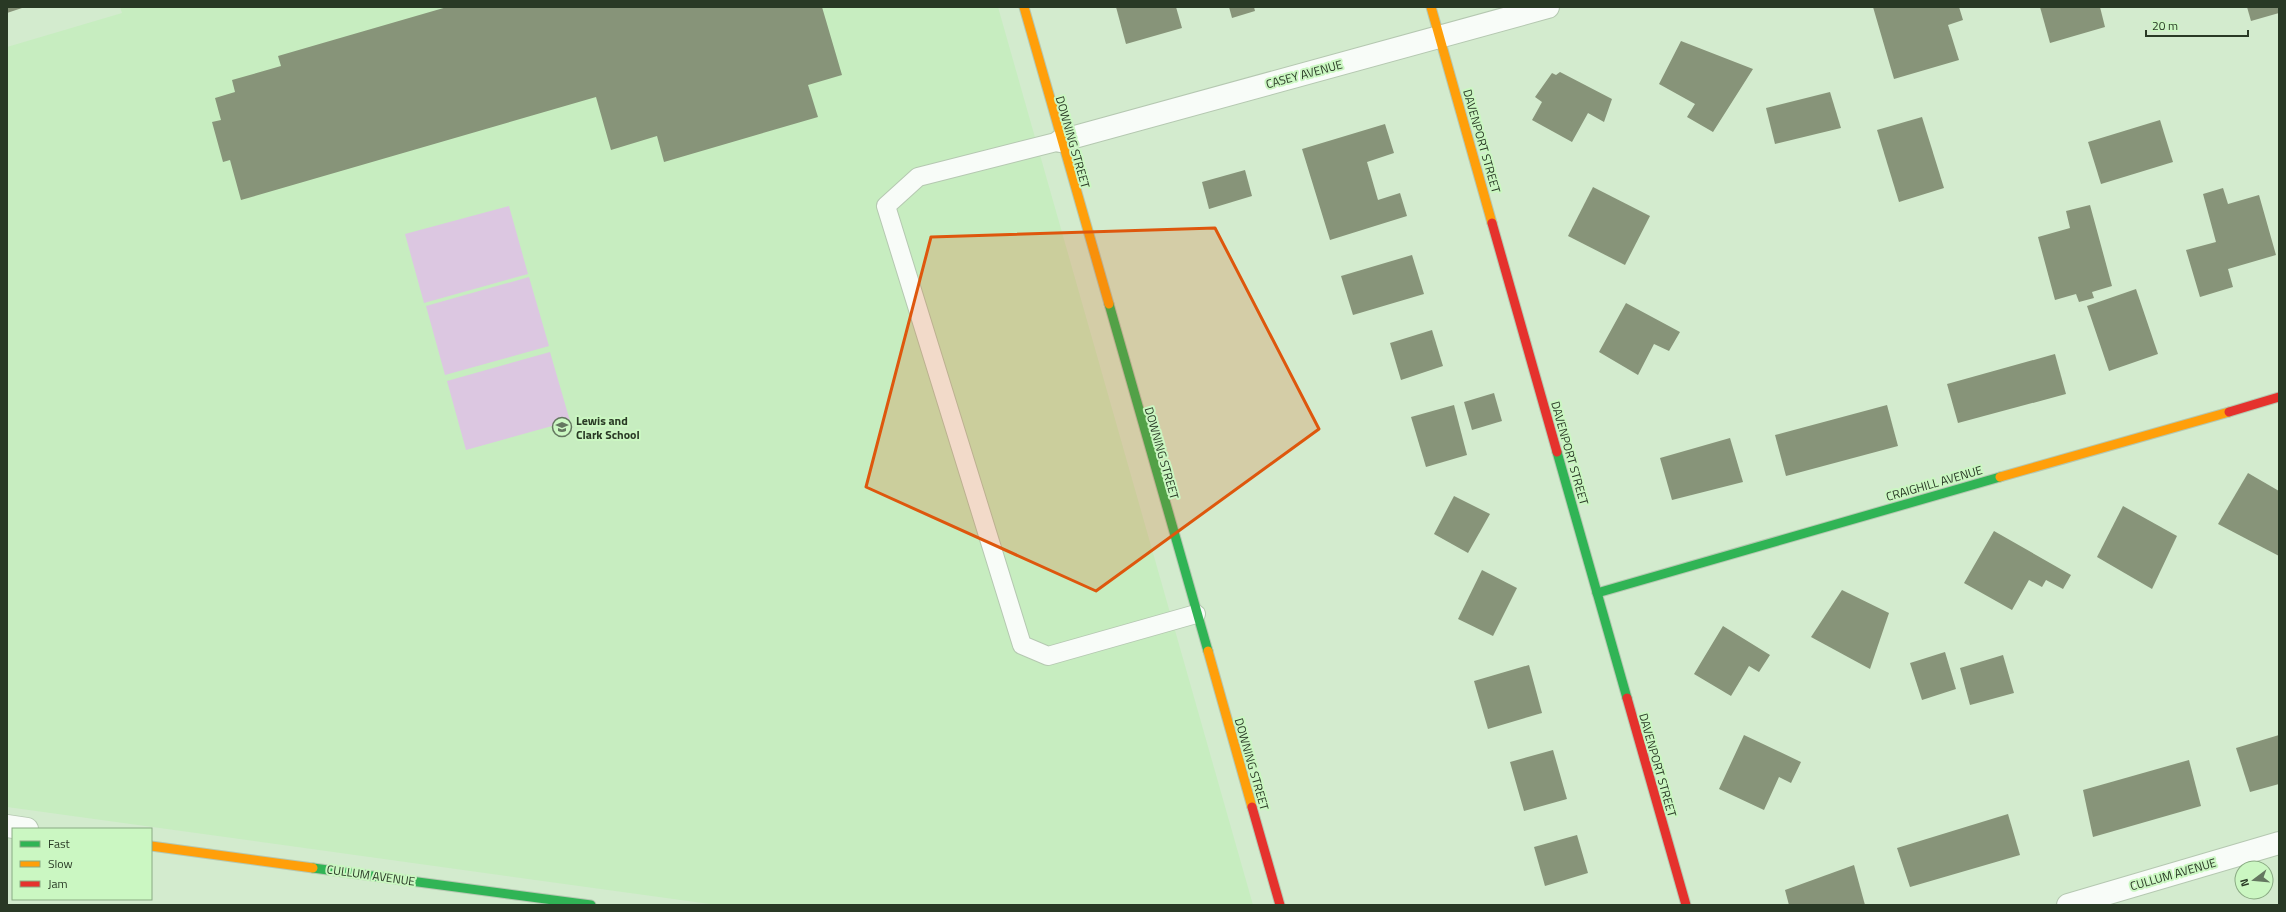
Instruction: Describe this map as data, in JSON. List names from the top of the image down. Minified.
{"streets":{"street":["CASEY AVENUE","DAVENPORT STREET","DOWNING STREET","CRAIGHILL AVENUE","CULLUM AVENUE"]},"crossings":[["CASEY AVENUE","DAVENPORT STREET"],["CASEY AVENUE","DOWNING STREET"],["DAVENPORT STREET","CRAIGHILL AVENUE"]],"places":{"school or university":["Lewis and Clark School"]},"legend":["Fast","Slow","Jam"],"scale_bar":"20 m","north":"left"}
